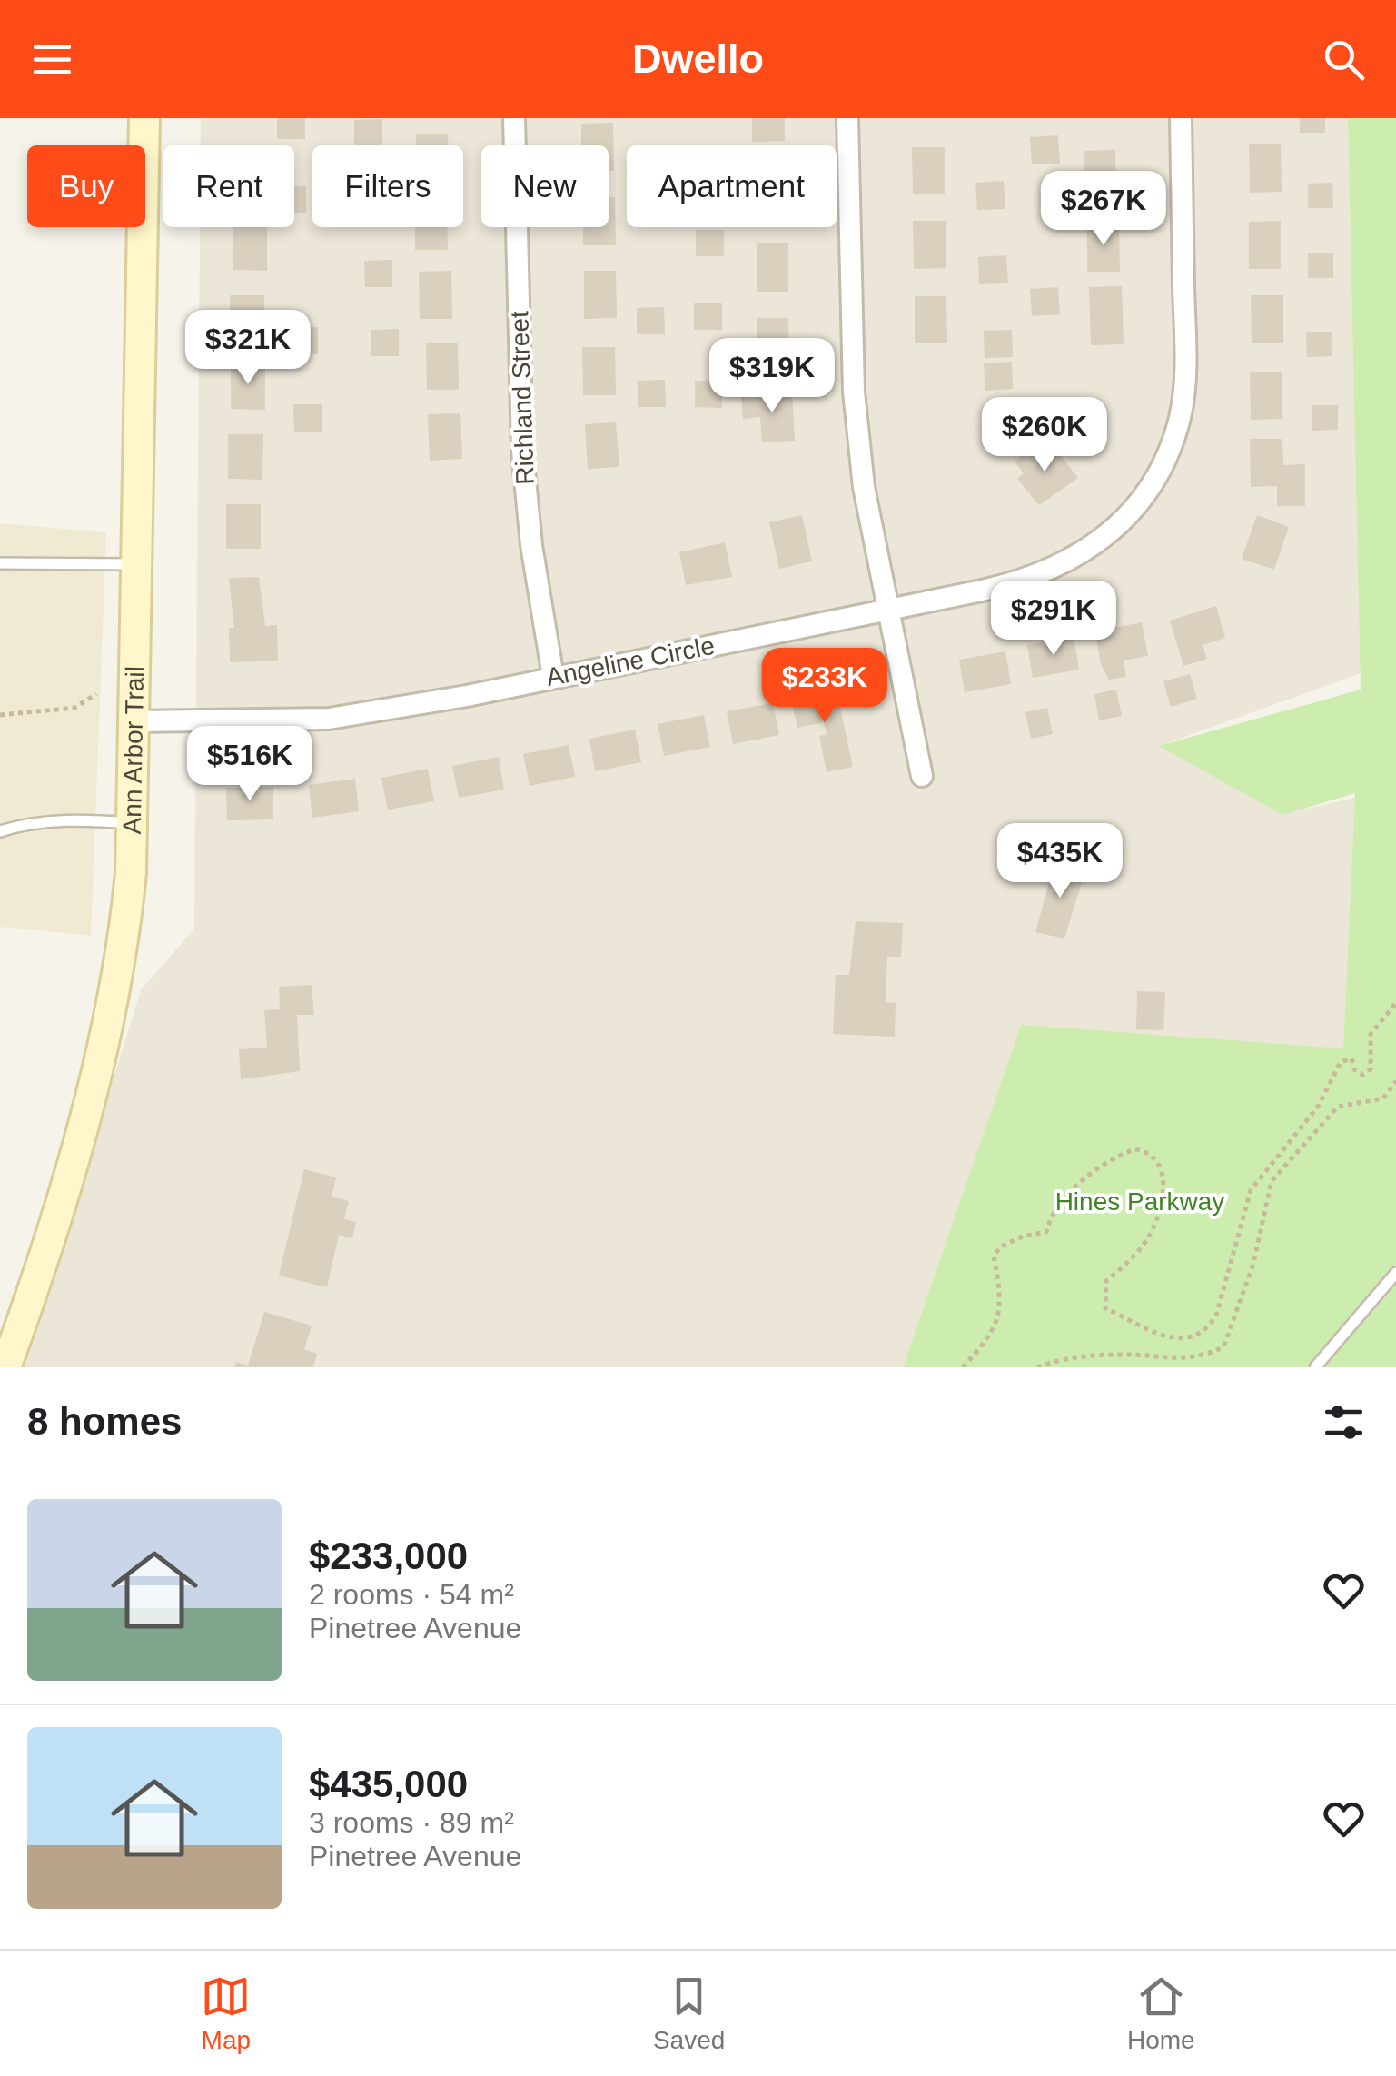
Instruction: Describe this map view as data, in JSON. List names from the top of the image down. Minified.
{"streets":{"street":["Richland Street","Angeline Circle","Ann Arbor Trail"]},"crossings":[["Richland Street","Angeline Circle"],["Angeline Circle","Ann Arbor Trail"]],"parks":["Hines Parkway"],"page":{"header":"Dwello","chip":["Buy","Rent","Filters","New","Apartment"],"price":["$267K","$321K","$319K","$260K","$291K","$233K","$516K","$435K"],"heading":"8 homes","list":[{"name":"$233,000","note":"2 rooms · 54 m² · Pinetree Avenue"},{"name":"$435,000","note":"3 rooms · 89 m² · Pinetree Avenue"}],"tabs":["Map","Saved","Home"]}}
